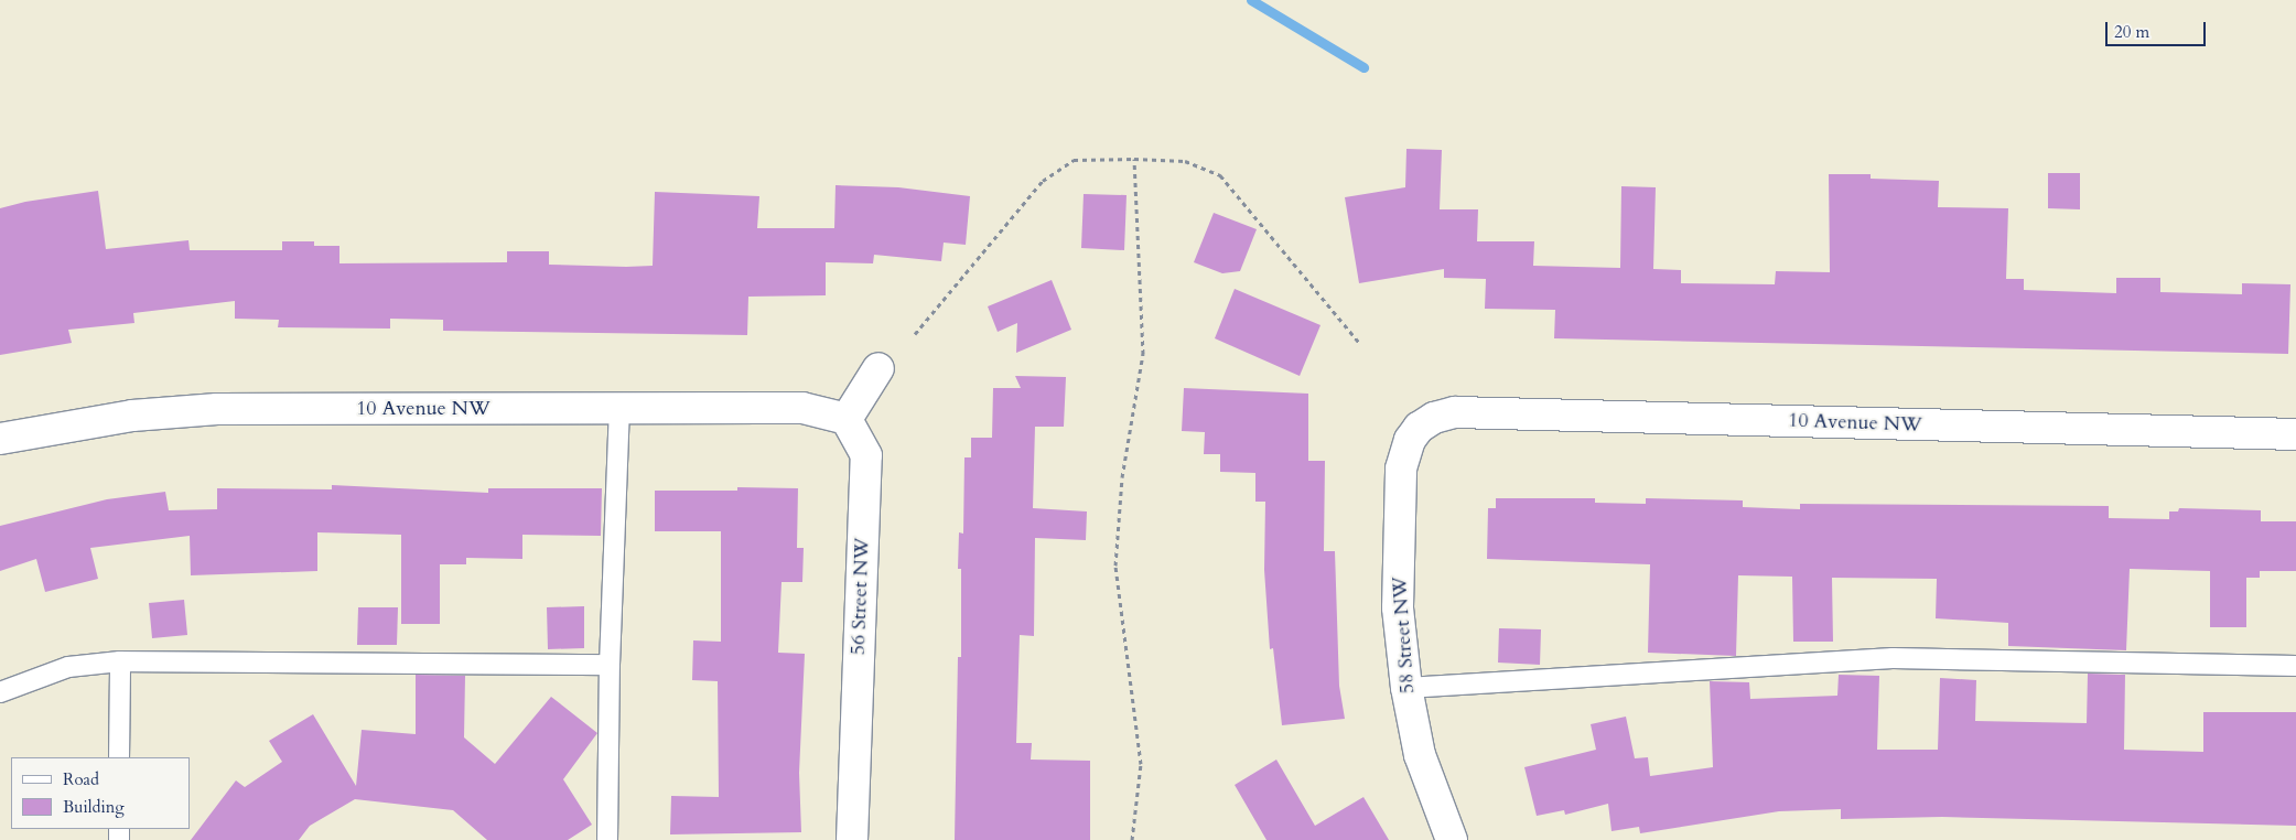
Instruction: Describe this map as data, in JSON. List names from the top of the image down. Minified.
{"streets":{"street":["10 Avenue NW","56 Street NW","58 Street NW"]},"crossings":[["10 Avenue NW","56 Street NW"],["10 Avenue NW","58 Street NW"]],"legend":["Road","Building"],"scale_bar":"20 m"}
